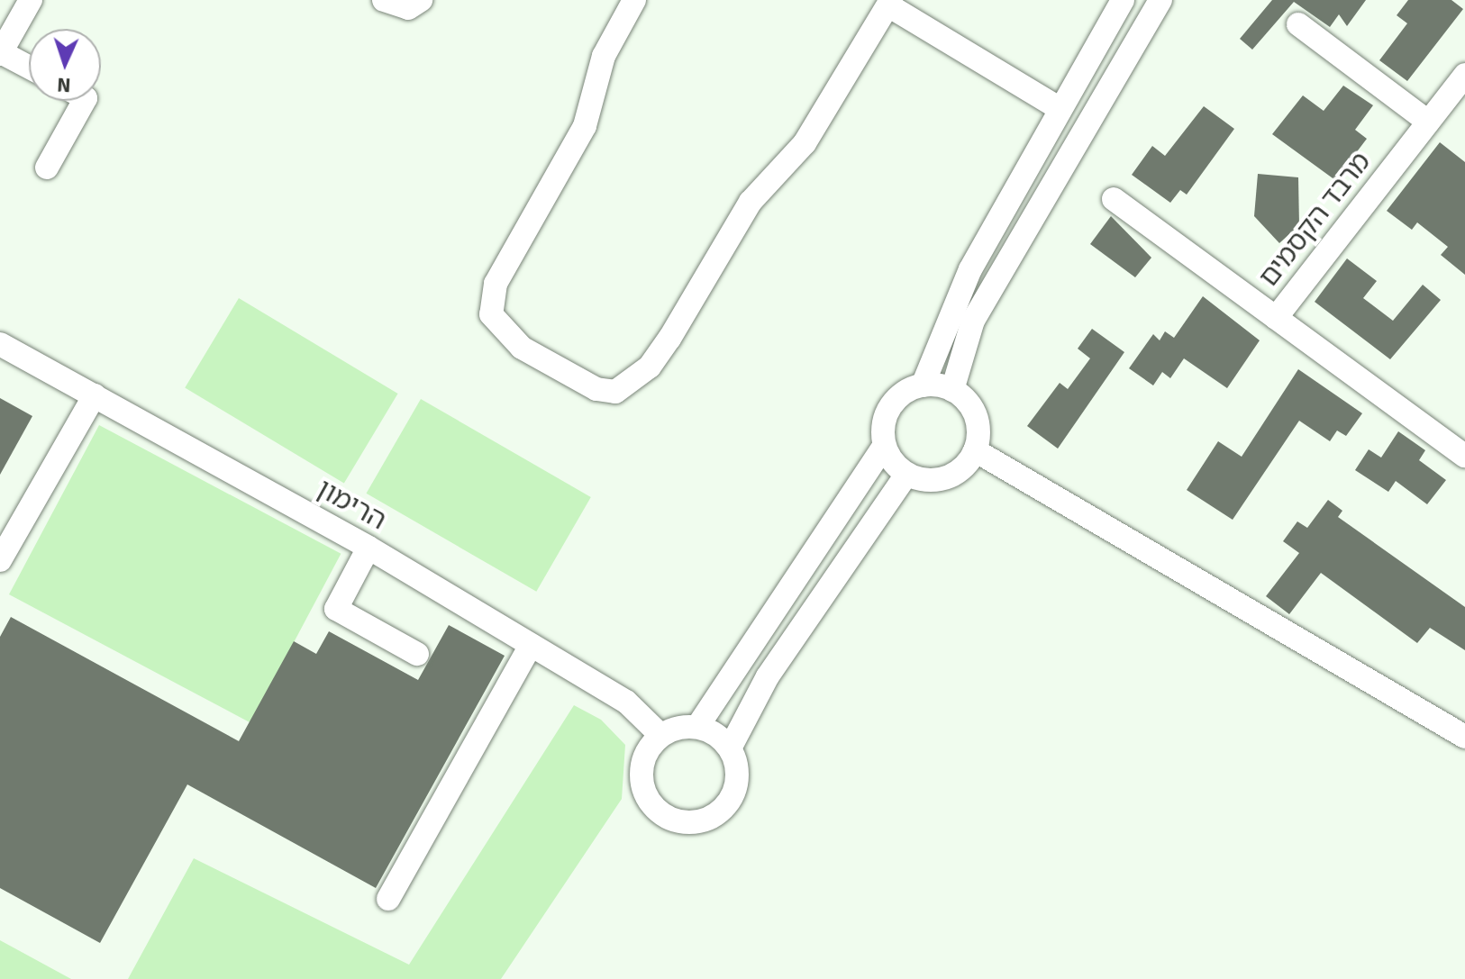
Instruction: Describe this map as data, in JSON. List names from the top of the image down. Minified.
{"streets":{"street":["מרבד הקסמים","הרימון"]},"north":"bottom"}
